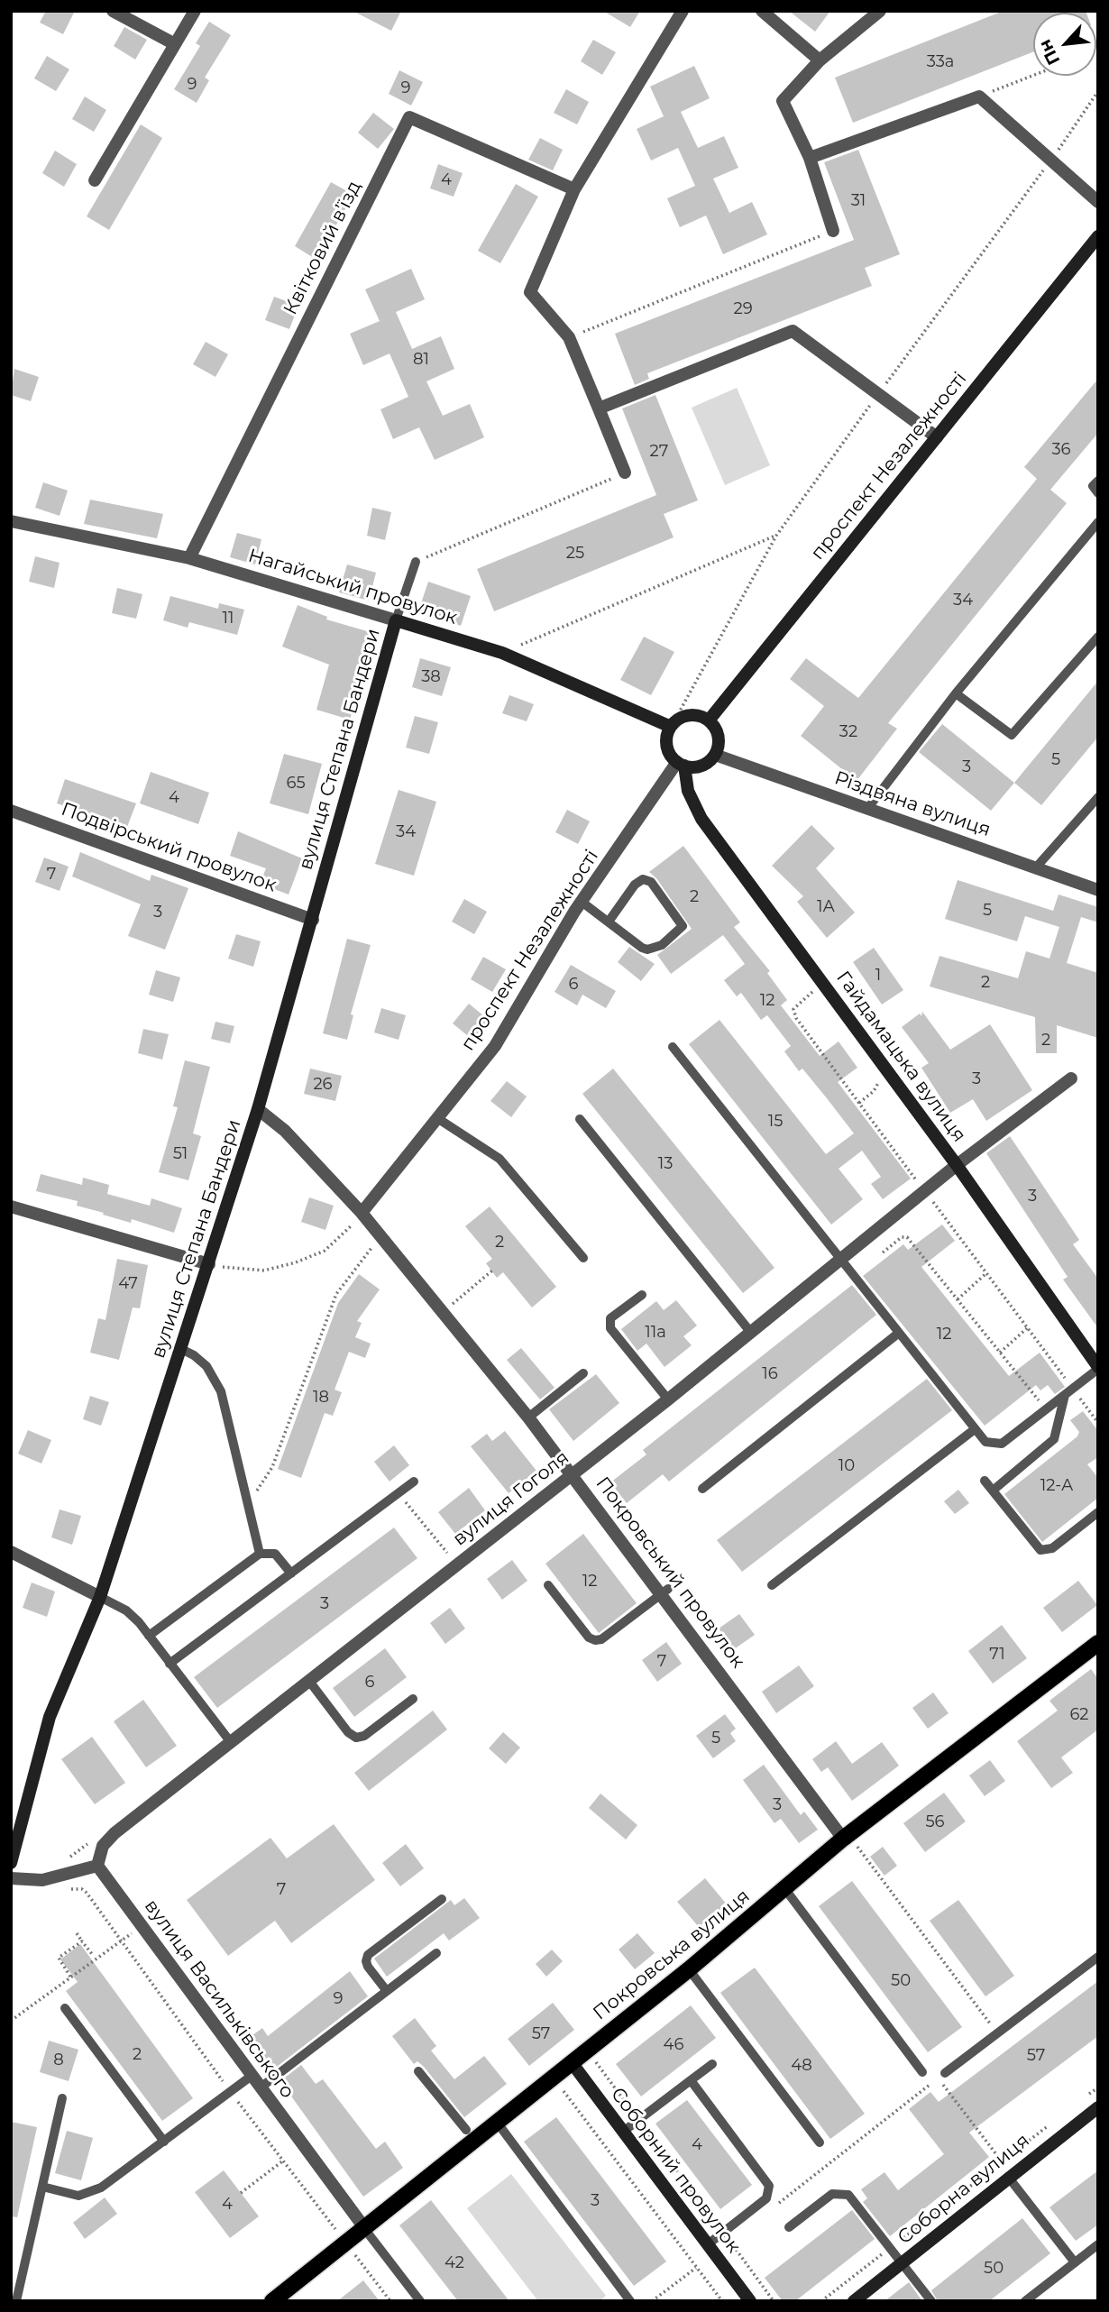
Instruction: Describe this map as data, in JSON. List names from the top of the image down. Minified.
{"streets":{"main road":["Покровська вулиця"],"street":["Квітковий в’їзд","проспект Незалежності","Нагайський провулок","вулиця Степана Бандери","Різдвяна вулиця","Подвірський провулок","Гайдамацька вулиця","вулиця Гоголя","Покровський провулок","вулиця Васильківського","Соборний провулок","Соборна вулиця"]},"crossings":[["Квітковий в’їзд","Нагайський провулок"],["проспект Незалежності","Нагайський провулок"],["проспект Незалежності","Різдвяна вулиця"],["проспект Незалежності","Гайдамацька вулиця"],["проспект Незалежності","Покровський провулок"],["Нагайський провулок","вулиця Степана Бандери"],["Нагайський провулок","Різдвяна вулиця"],["Нагайський провулок","Гайдамацька вулиця"],["вулиця Степана Бандери","Подвірський провулок"],["вулиця Степана Бандери","Покровський провулок"],["Різдвяна вулиця","Гайдамацька вулиця"],["Гайдамацька вулиця","вулиця Гоголя"],["вулиця Гоголя","Покровський провулок"],["вулиця Гоголя","вулиця Васильківського"],["Покровський провулок","Покровська вулиця"],["Покровська вулиця","вулиця Васильківського"],["Покровська вулиця","Соборний провулок"]],"house_numbers":["33а","9","9","4","31","29","81","36","27","25","34","11","38","32","5","3","65","4","34","7","2","1А","5","3","1","2","6","12","2","3","26","15","51","13","3","2","47","11а","12","16","18","10","12-А","12","3","71","7","6","62","5","3","56","7","50","9","57","46","2","57","8","48","4","3","4","42","50"],"north":"bottom left"}
